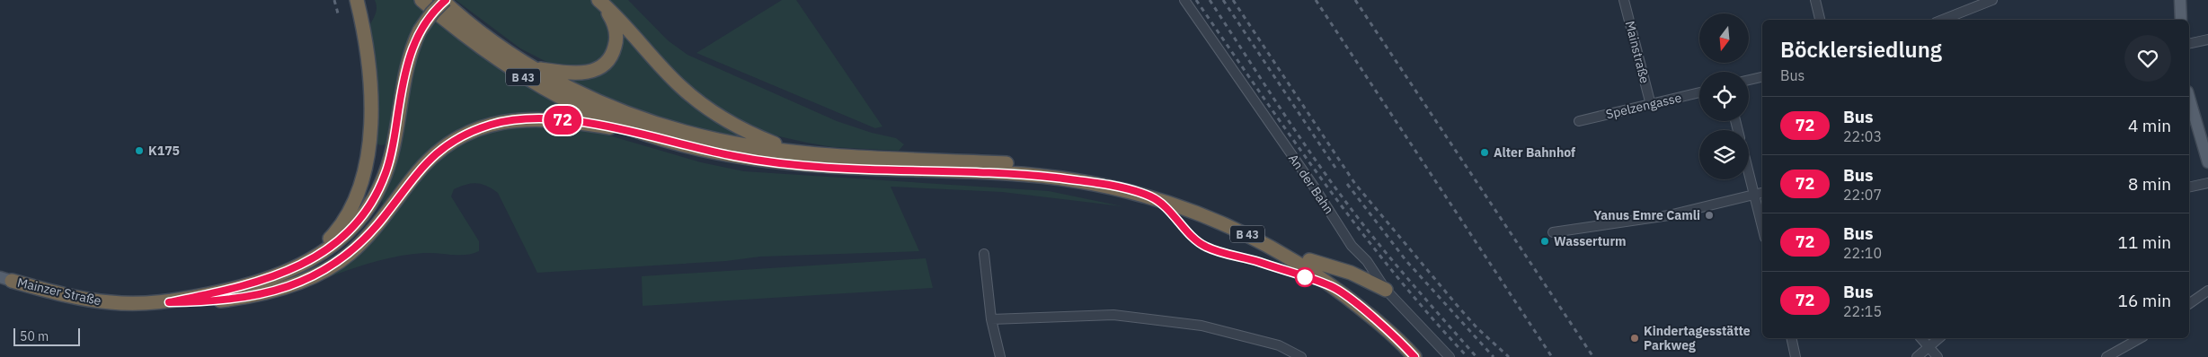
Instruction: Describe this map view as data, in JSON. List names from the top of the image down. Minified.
{"streets":{"highway":["B 43","Mainzer Straße"],"street":["Mainstraße","Spelzengasse","An der Bahn"]},"crossings":[["Mainstraße","Spelzengasse"]],"places":["K175","Alter Bahnhof","Yanus Emre Camli","Wasserturm","Kindertagesstätte Parkweg"],"lines":["bus line 72"],"scale_bar":"50 m","north":"bottom","page":{"on_map":"72","heading":["Böcklersiedlung","Bus"],"list":[{"mark":"72","name":"Bus","note":"22:03","value":"4 min"},{"mark":"72","name":"Bus","note":"22:07","value":"8 min"},{"mark":"72","name":"Bus","note":"22:10","value":"11 min"},{"mark":"72","name":"Bus","note":"22:15","value":"16 min"}],"scale":"50 m"}}
